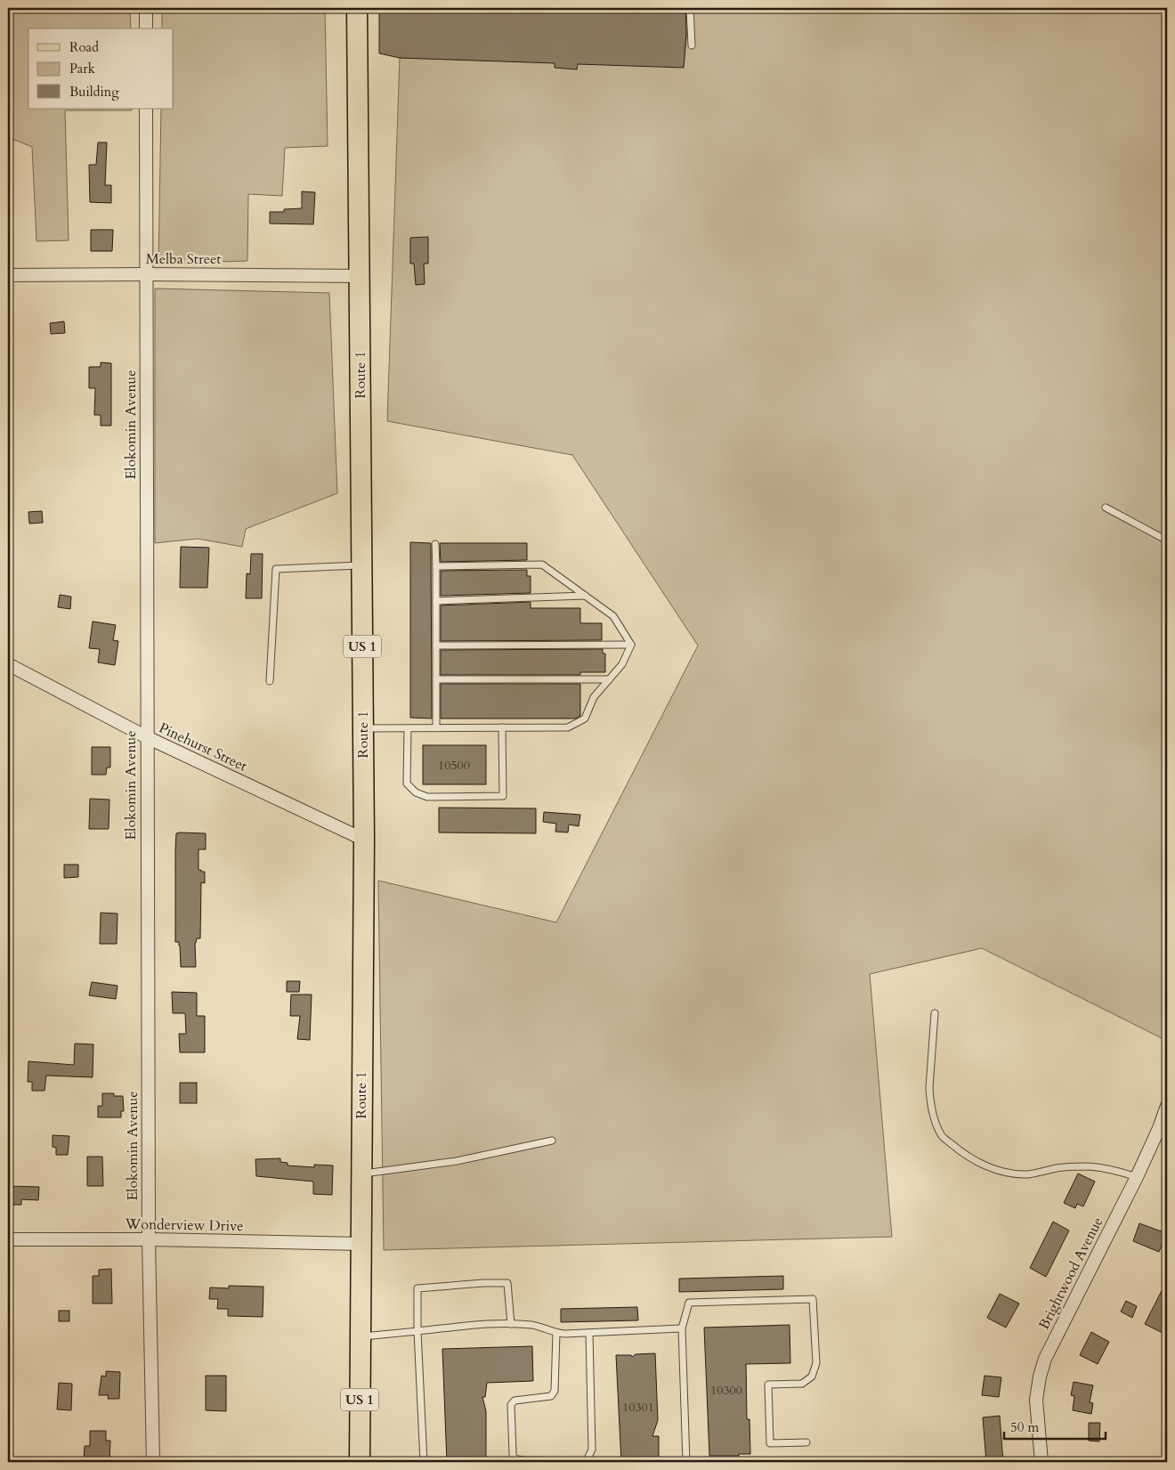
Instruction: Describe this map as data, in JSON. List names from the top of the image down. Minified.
{"streets":{"main road":["Route 1","US 1"],"street":["Melba Street","Elokomin Avenue","Pinehurst Street","Wonderview Drive","Brightwood Avenue"]},"crossings":[["Melba Street","Route 1"],["Melba Street","Elokomin Avenue"],["Route 1","Pinehurst Street"],["Route 1","Wonderview Drive"],["Elokomin Avenue","Pinehurst Street"],["Elokomin Avenue","Wonderview Drive"]],"house_numbers":["10500","10300","10301"],"legend":["Road","Park","Building"],"scale_bar":"50 m"}
